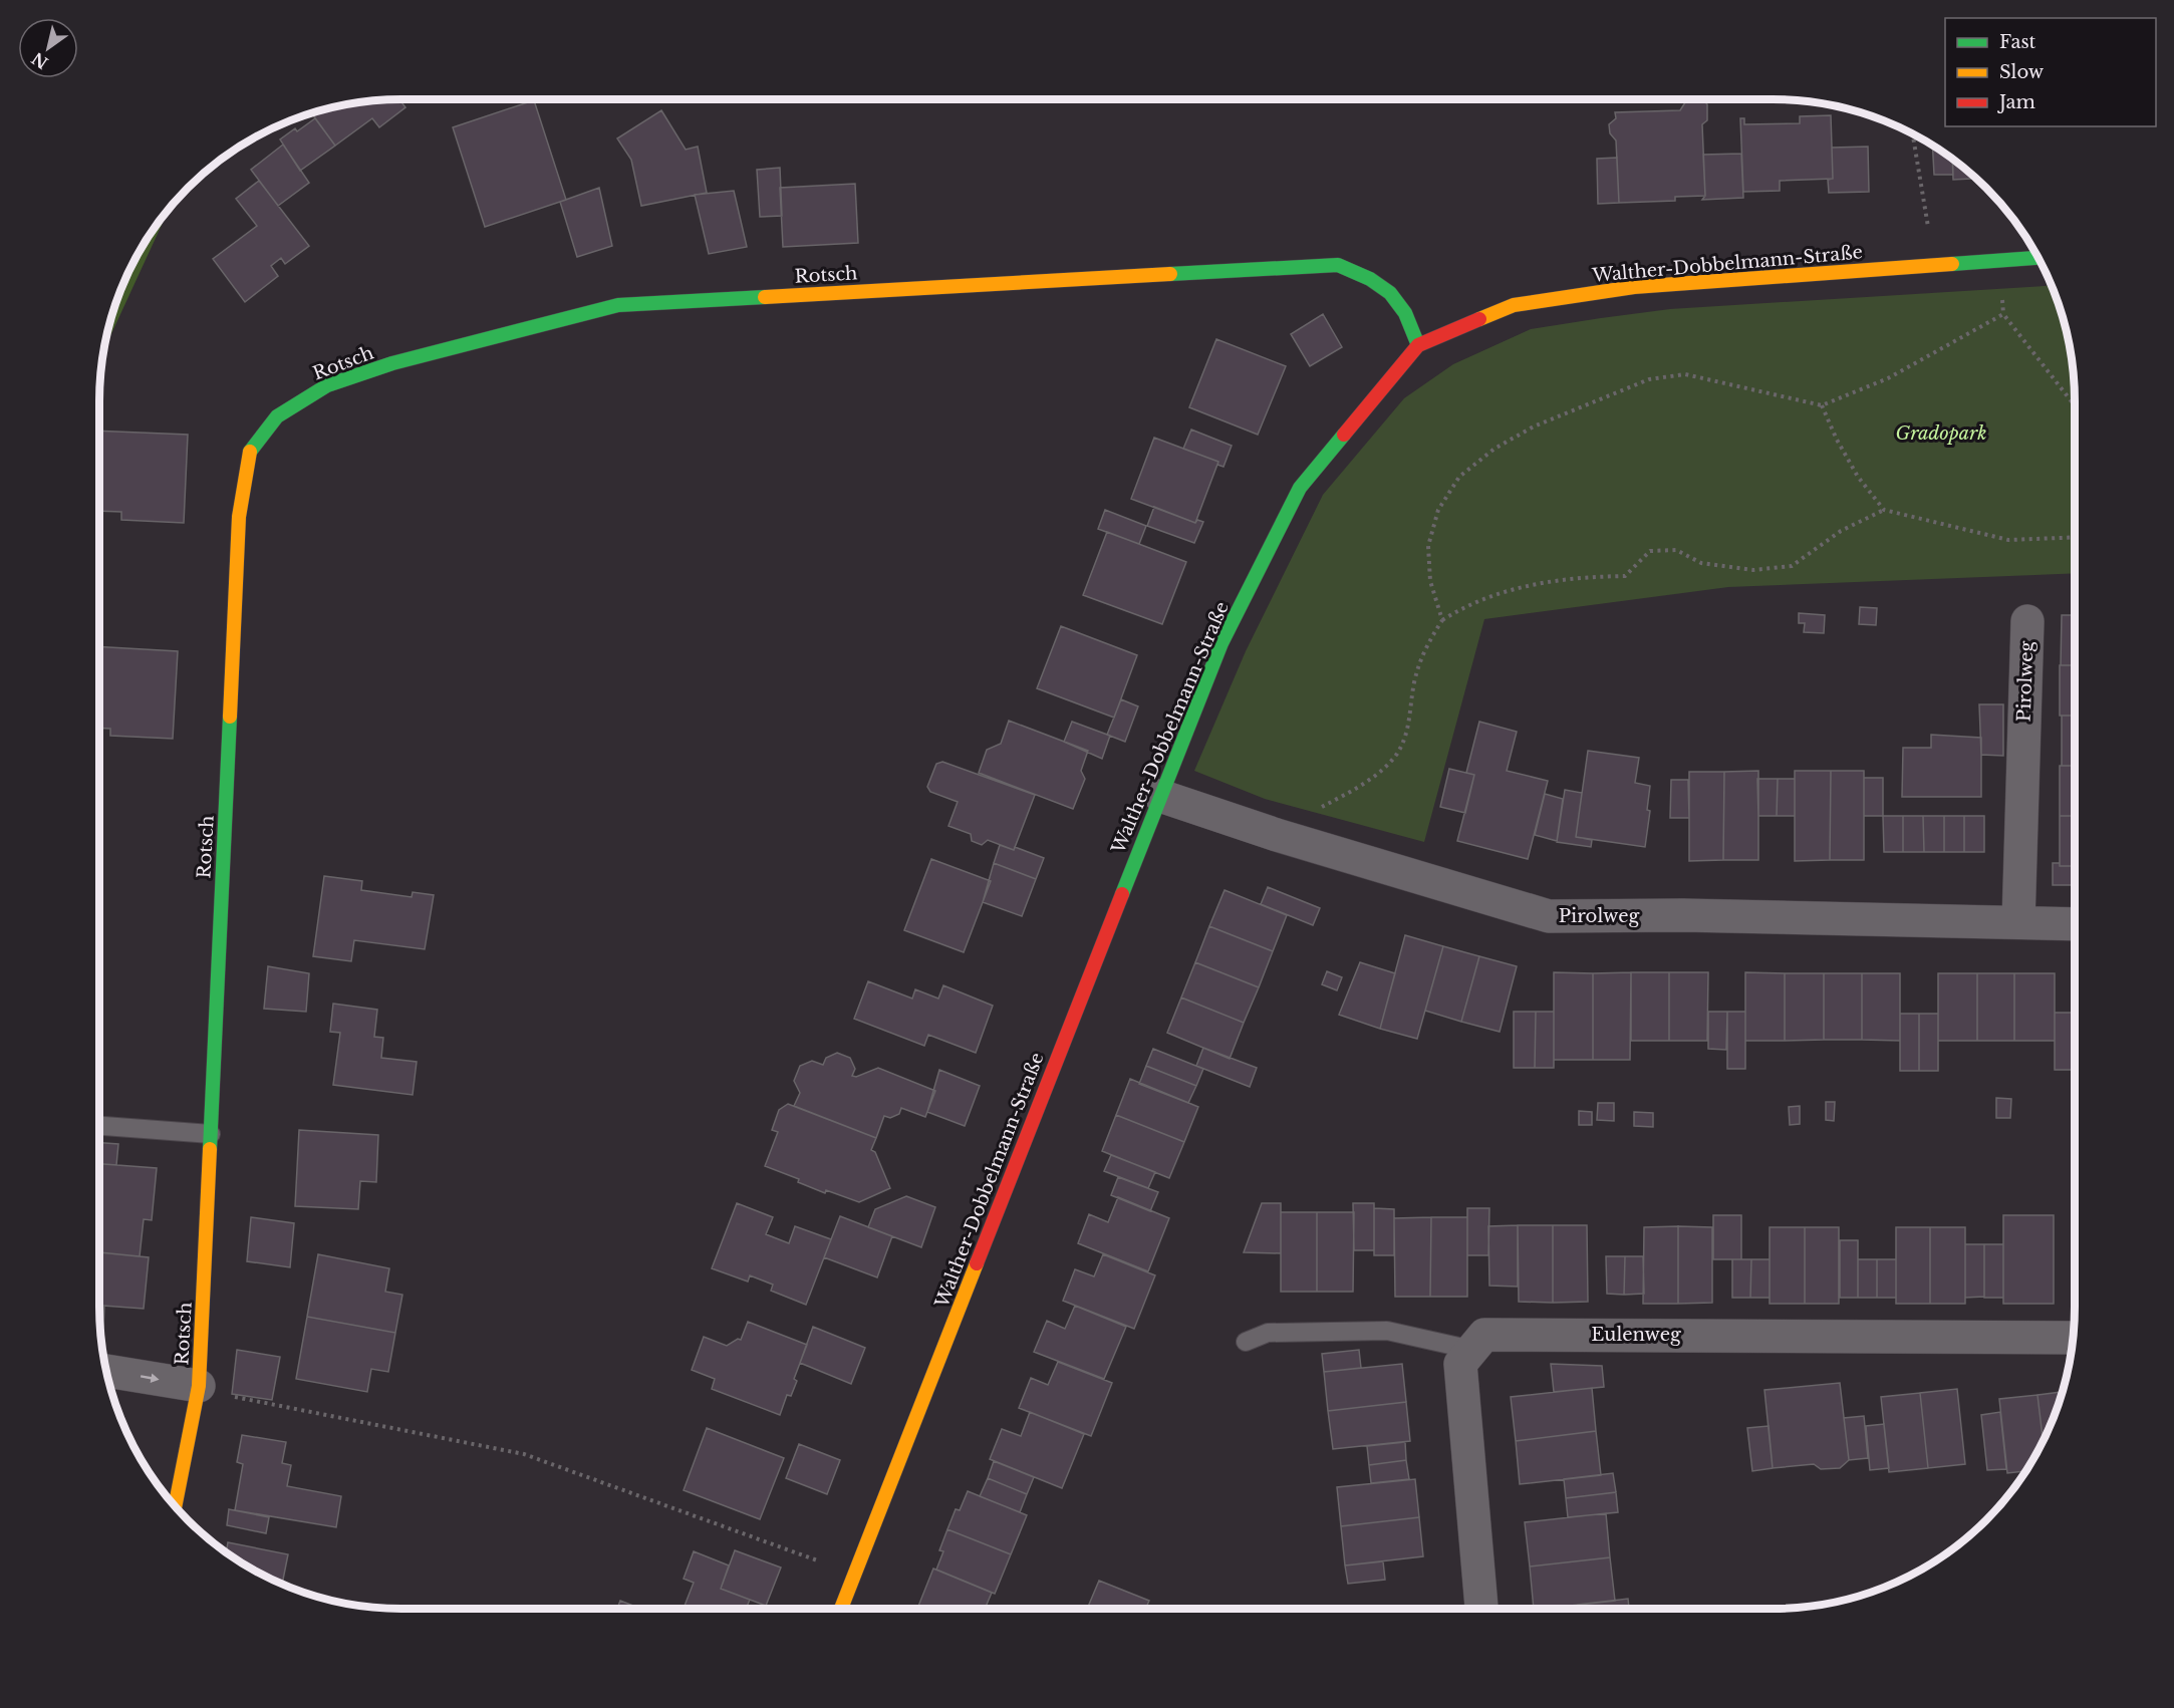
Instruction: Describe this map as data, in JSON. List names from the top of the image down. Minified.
{"streets":{"street":["Walther-Dobbelmann-Straße","Rotsch","Pirolweg","Eulenweg"]},"crossings":[["Walther-Dobbelmann-Straße","Rotsch"],["Walther-Dobbelmann-Straße","Pirolweg"]],"parks":["Gradopark"],"legend":["Fast","Slow","Jam"],"north":"bottom left"}
